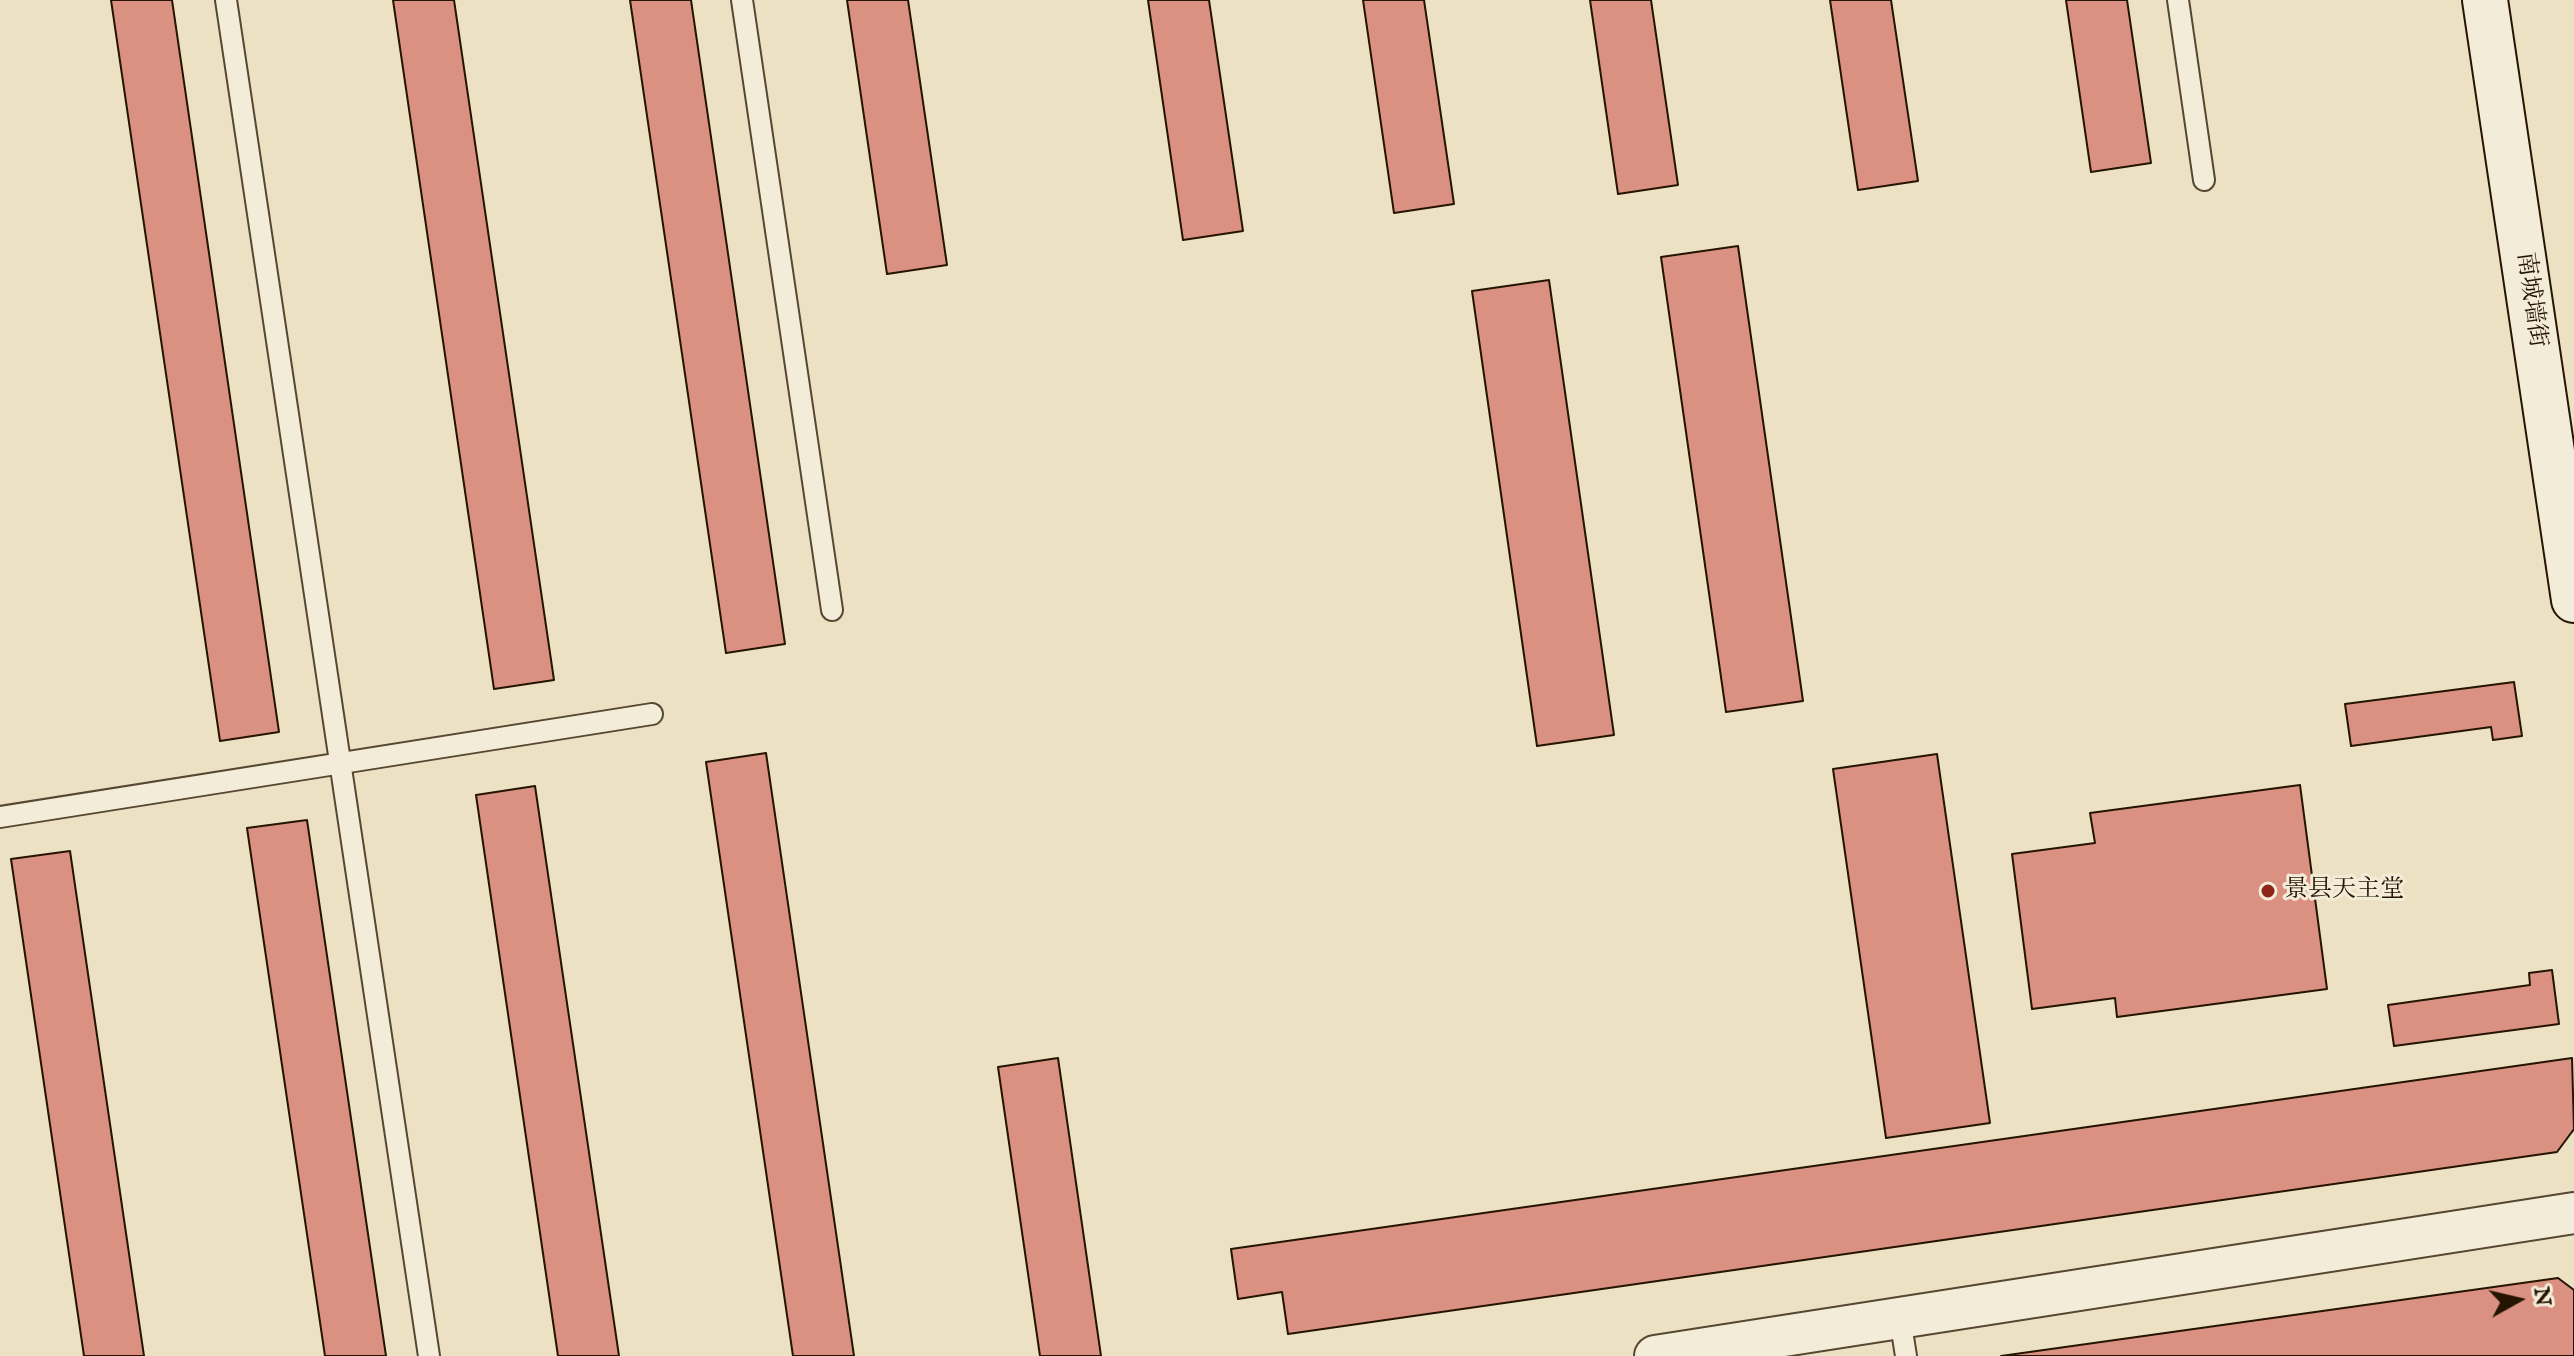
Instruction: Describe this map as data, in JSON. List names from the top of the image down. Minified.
{"streets":{"street":["南城墙街"]},"places":["景县天主堂"],"north":"right"}
